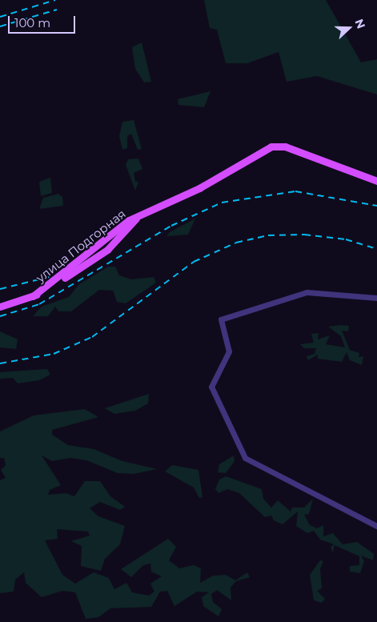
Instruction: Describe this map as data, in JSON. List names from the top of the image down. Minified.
{"streets":{"main road":["улица Подгорная"]},"scale_bar":"100 m","north":"right"}
